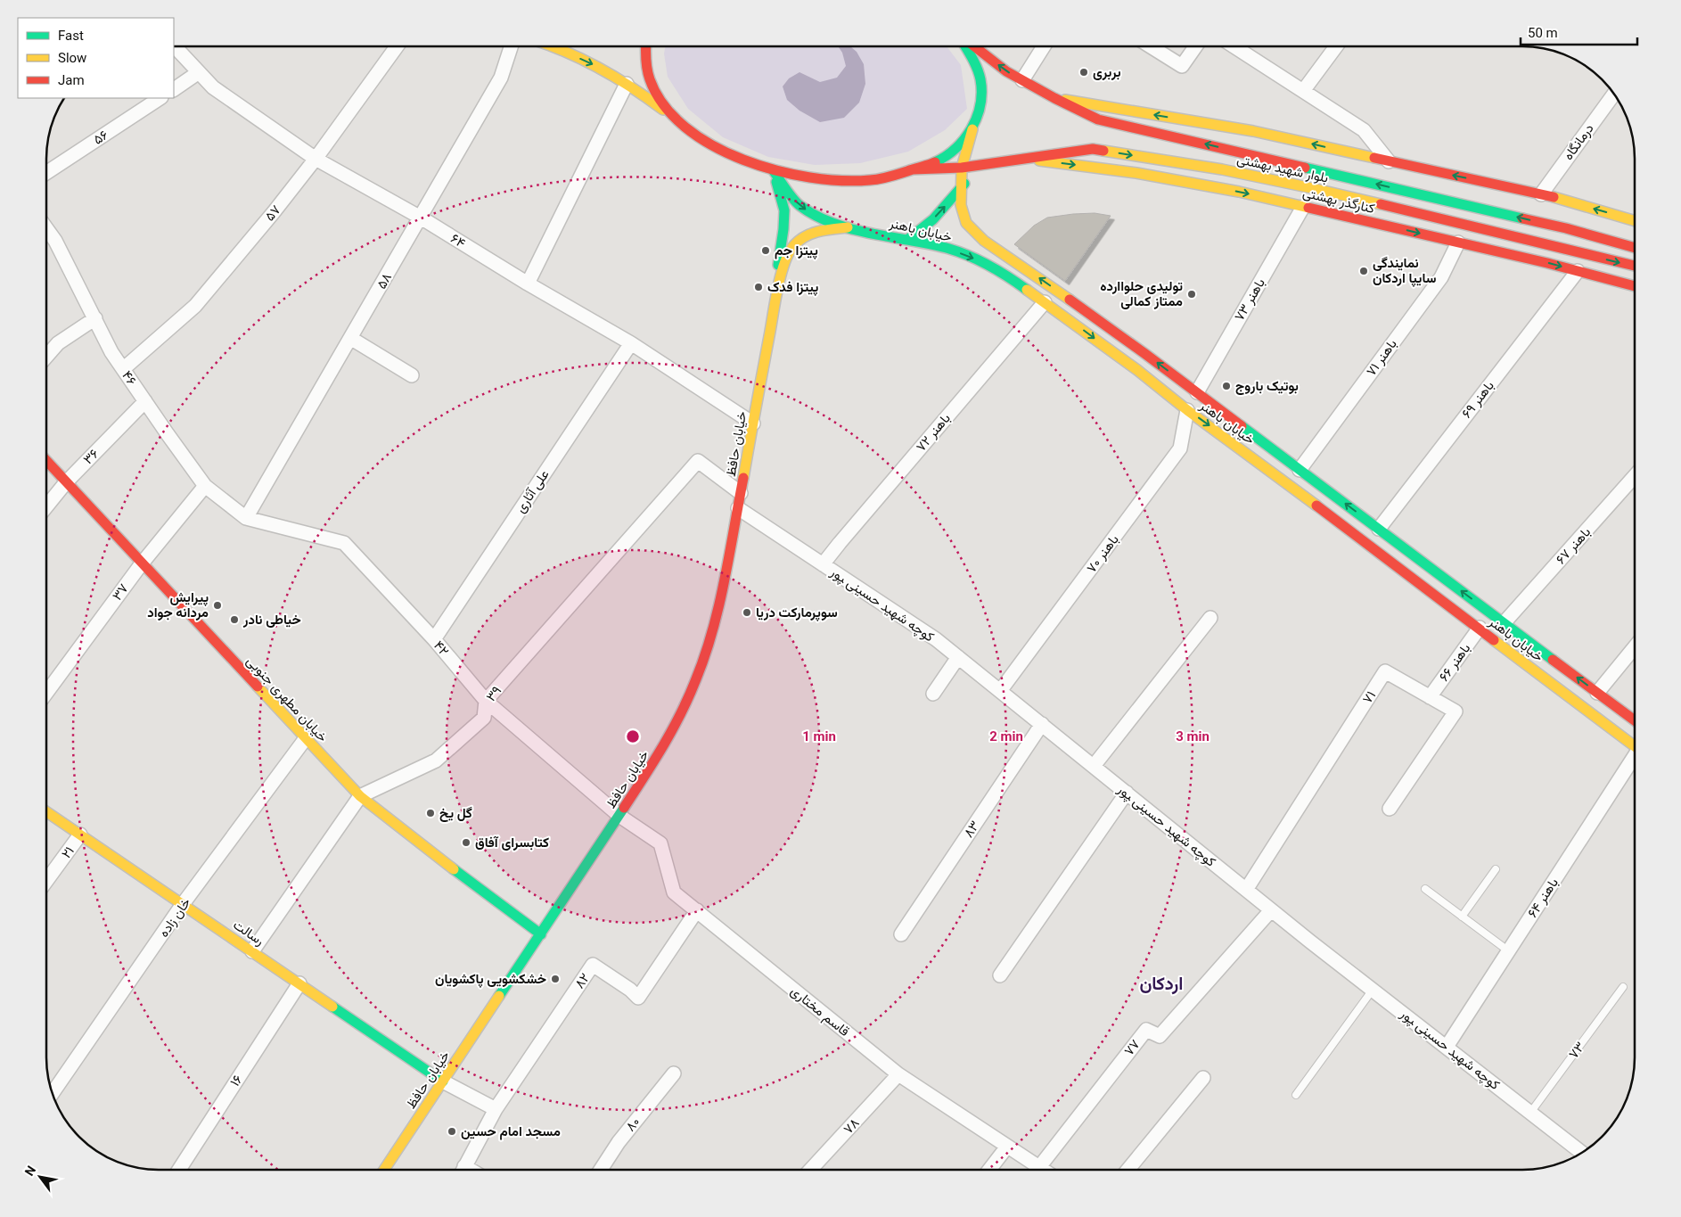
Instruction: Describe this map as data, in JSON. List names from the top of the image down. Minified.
{"streets":{"main road":["بلوار شهید بهشتی","کنارگذر بهشتی","خیابان باهنر","خیابان حافظ","خیابان مطهری جنوبی","رسالت"],"street":["۵۶","درمانگاه","۵۷","۶۴","۵۸","باهنر ۷۳","باهنر ۷۱","۴۶","باهنر ۶۹","باهنر ۷۲","۳۶","علی آثاری","باهنر ۶۷","باهنر ۷۰","۳۷","کوچه شهید حسینی ‍پور","۴۲","باهنر ۶۶","۳۹","۷۱","۸۳","۲۱","باهنر ۶۴","خان زاده","۸۲","قاسم مختاری","۷۷","۱۶","۸۰","۷۸"],"lane":["۷۳"]},"crossings":[["بلوار شهید بهشتی","کنارگذر بهشتی"],["بلوار شهید بهشتی","خیابان باهنر"],["کنارگذر بهشتی","باهنر ۷۳"],["کنارگذر بهشتی","باهنر ۷۱"],["کنارگذر بهشتی","باهنر ۶۹"],["۵۷","۶۴"],["۵۷","۴۶"],["خیابان باهنر","باهنر ۷۳"],["خیابان باهنر","باهنر ۷۱"],["خیابان باهنر","باهنر ۶۹"],["خیابان باهنر","باهنر ۷۲"],["خیابان باهنر","خیابان حافظ"],["خیابان باهنر","باهنر ۶۷"],["خیابان باهنر","باهنر ۷۰"],["خیابان باهنر","باهنر ۶۶"],["۶۴","۵۸"],["۶۴","خیابان حافظ"],["۶۴","علی آثاری"],["۵۸","۴۶"],["۵۸","۴۲"],["۴۶","۳۶"],["۴۶","۳۷"],["۴۶","۴۲"],["باهنر ۷۲","کوچه شهید حسینی ‍پور"],["خیابان حافظ","کوچه شهید حسینی ‍پور"],["خیابان حافظ","۴۲"],["خیابان حافظ","۳۹"],["خیابان حافظ","خیابان مطهری جنوبی"],["خیابان حافظ","رسالت"],["خیابان حافظ","قاسم مختاری"],["۳۶","خیابان مطهری جنوبی"],["علی آثاری","۴۲"],["باهنر ۷۰","کوچه شهید حسینی ‍پور"],["۳۷","خیابان مطهری جنوبی"],["کوچه شهید حسینی ‍پور","۷۱"],["کوچه شهید حسینی ‍پور","۸۳"],["کوچه شهید حسینی ‍پور","باهنر ۶۴"],["کوچه شهید حسینی ‍پور","۷۷"],["کوچه شهید حسینی ‍پور","۷۳"],["۴۲","۳۹"],["۴۲","قاسم مختاری"],["باهنر ۶۶","۷۱"],["۳۹","خیابان مطهری جنوبی"],["۳۹","رسالت"],["خیابان مطهری جنوبی","خان زاده"],["۲۱","رسالت"],["خان زاده","رسالت"],["رسالت","۱۶"],["۸۲","قاسم مختاری"],["قاسم مختاری","۷۷"],["قاسم مختاری","۷۸"]],"districts":["اردکان"],"places":["بربری","پیتزا جم","نمایندگی سایپا اردکان","پیتزا فدک","تولیدی حلواارده ممتاز کمالی","بوتیک باروج","پیرایش مردانه جواد","سوپرمارکت دریا","خیاطی نادر","گل یخ","کتابسرای آفاق","خشکشویی پاکشویان","مسجد امام حسین"],"legend":["Fast","Slow","Jam"],"scale_bar":"50 m","north":"top left","rings":["1 min","2 min","3 min"]}
